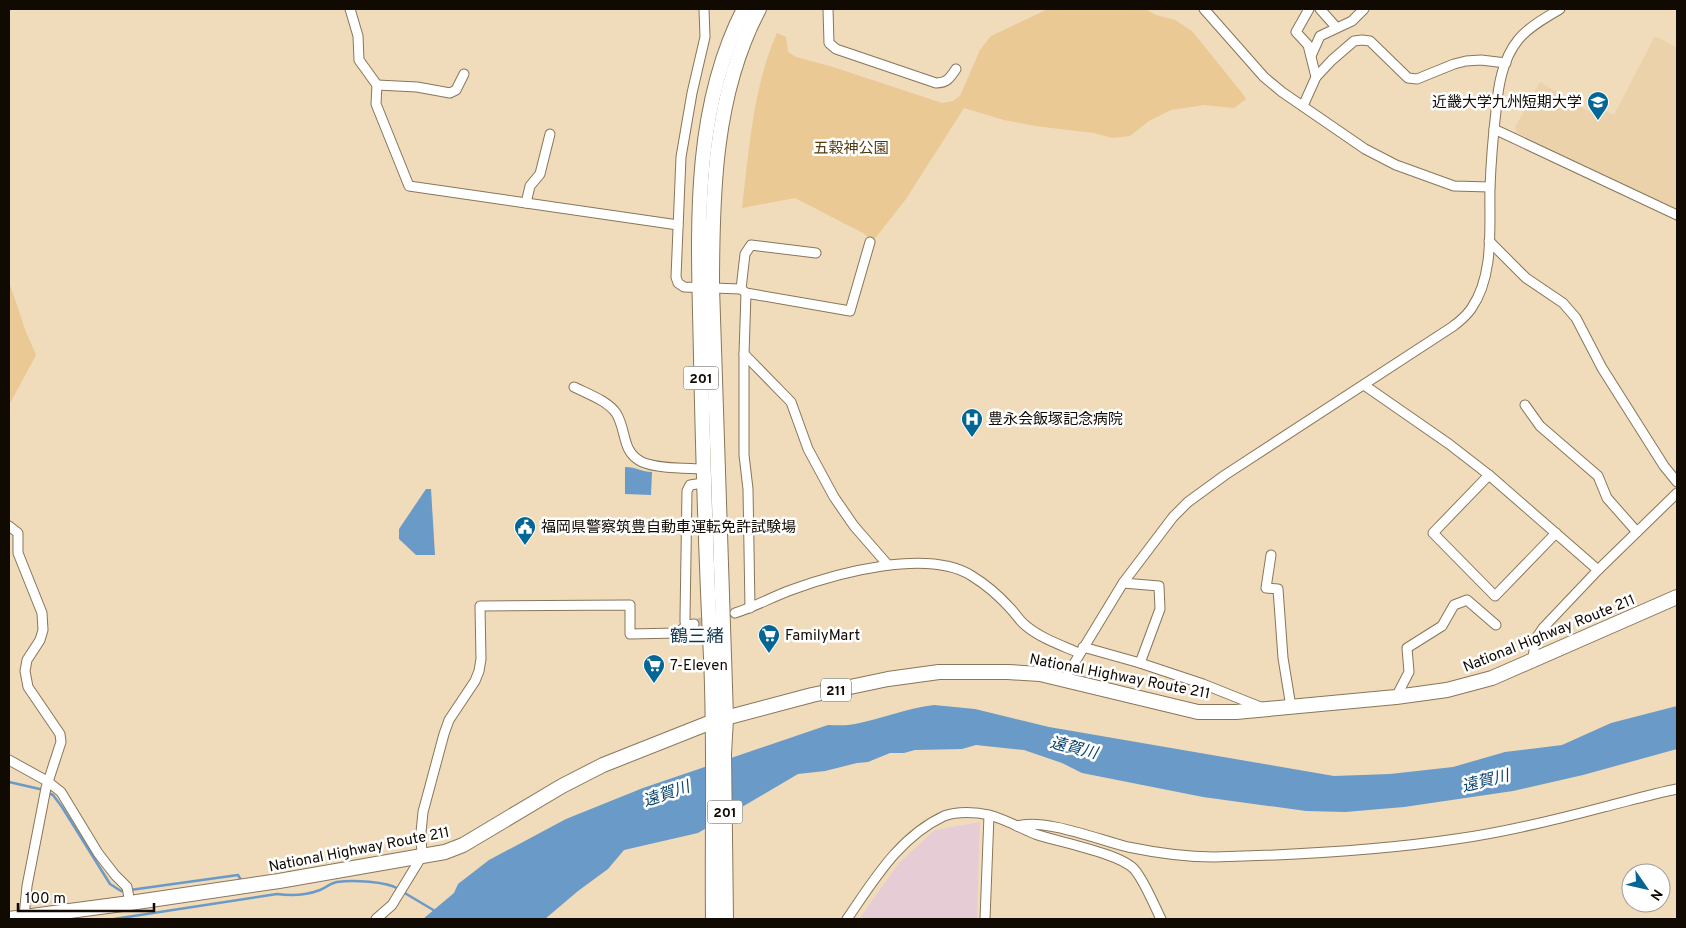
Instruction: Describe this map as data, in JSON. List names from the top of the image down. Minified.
{"streets":{"highway":["201","National Highway Route 211","211"]},"crossings":[["201","National Highway Route 211"]],"districts":["鶴三緒"],"water":["遠賀川"],"parks":["五穀神公園"],"places":{"school or university":["近畿大学九州短期大学"],"hospital":["豊永会飯塚記念病院"],"public building":["福岡県警察筑豊自動車運転免許試験場"],"supermarket":["FamilyMart","7-Eleven"]},"scale_bar":"100 m","north":"bottom right"}
